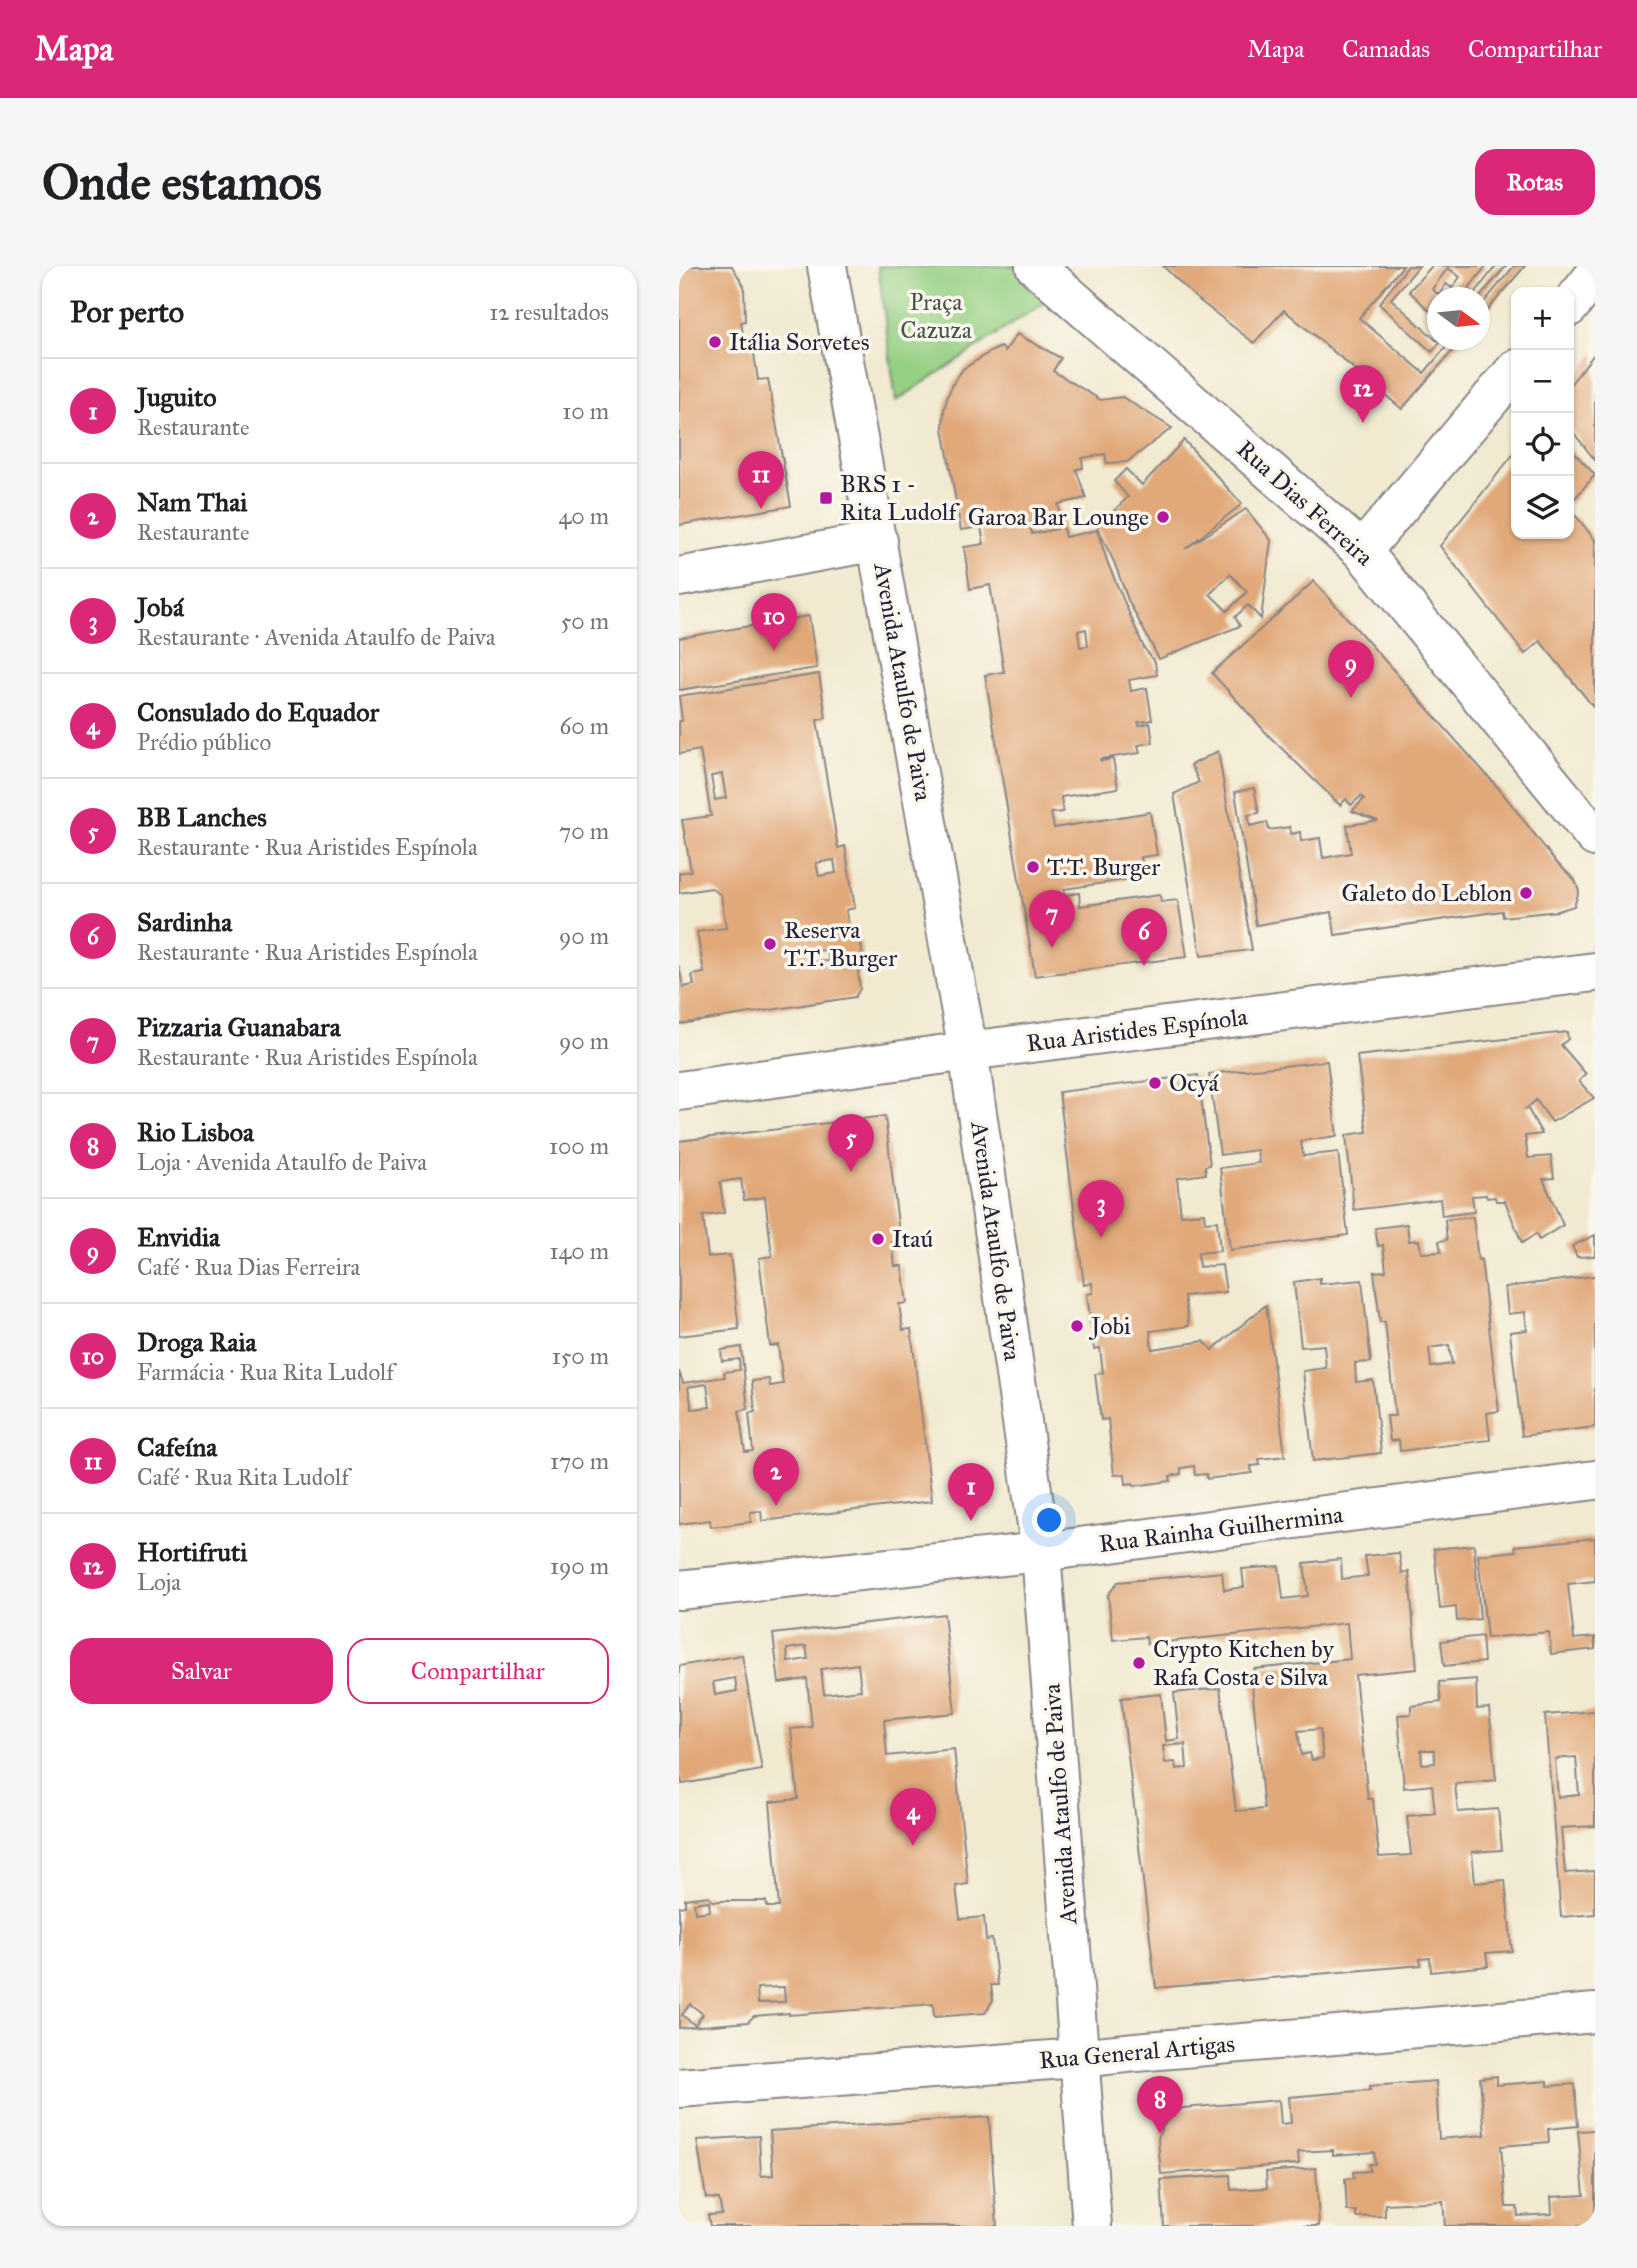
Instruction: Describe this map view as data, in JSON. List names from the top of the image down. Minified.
{"streets":{"street":["Rua Dias Ferreira","Avenida Ataulfo de Paiva","Rua Aristides Espínola","Rua Rainha Guilhermina","Rua General Artigas"]},"crossings":[["Avenida Ataulfo de Paiva","Rua Aristides Espínola"],["Avenida Ataulfo de Paiva","Rua Rainha Guilhermina"],["Avenida Ataulfo de Paiva","Rua General Artigas"]],"parks":["Praça Cazuza"],"places":{"other":["Itália Sorvetes","Garoa Bar Lounge","T.T. Burger","Galeto do Leblon","Reserva T.T. Burger","Ocyá","Itaú","Jobi","Crypto Kitchen by Rafa Costa e Silva"],"transit":["BRS 1 - Rita Ludolf"]},"north":"right","page":{"header":"Mapa","nav":["Mapa","Camadas","Compartilhar"],"buttons":["Rotas",["Salvar","Compartilhar"]],"title":"Onde estamos","heading":["Por perto","12 resultados"],"map_buttons":["+","−"],"list":[{"mark":"1","name":"Juguito","note":"Restaurante","value":"10 m"},{"mark":"2","name":"Nam Thai","note":"Restaurante","value":"40 m"},{"mark":"3","name":"Jobá","note":"Restaurante · Avenida Ataulfo de Paiva","value":"50 m"},{"mark":"4","name":"Consulado do Equador","note":"Prédio público","value":"60 m"},{"mark":"5","name":"BB Lanches","note":"Restaurante · Rua Aristides Espínola","value":"70 m"},{"mark":"6","name":"Sardinha","note":"Restaurante · Rua Aristides Espínola","value":"90 m"},{"mark":"7","name":"Pizzaria Guanabara","note":"Restaurante · Rua Aristides Espínola","value":"90 m"},{"mark":"8","name":"Rio Lisboa","note":"Loja · Avenida Ataulfo de Paiva","value":"100 m"},{"mark":"9","name":"Envidia","note":"Café · Rua Dias Ferreira","value":"140 m"},{"mark":"10","name":"Droga Raia","note":"Farmácia · Rua Rita Ludolf","value":"150 m"},{"mark":"11","name":"Cafeína","note":"Café · Rua Rita Ludolf","value":"170 m"},{"mark":"12","name":"Hortifruti","note":"Loja","value":"190 m"}],"pins":["12","11","10","9","7","6","5","3","2","1","4","8"]}}
